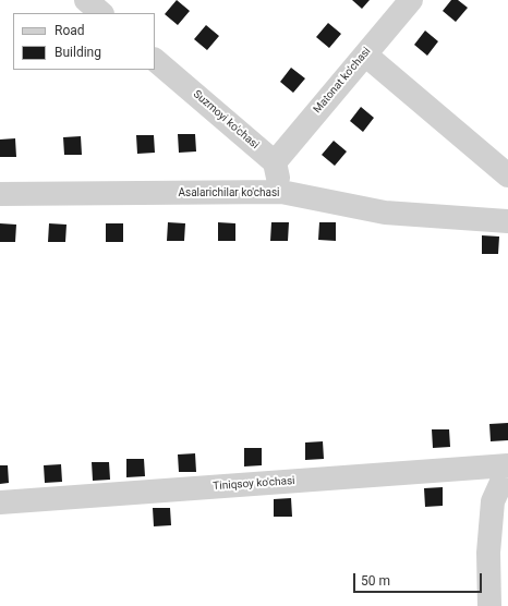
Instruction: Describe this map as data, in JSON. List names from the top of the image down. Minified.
{"streets":{"street":["Matonat ko'chasi","Suzmoyi ko'chasi","Asalarichilar ko'chasi","Tiniqsoy ko'chasi"]},"crossings":[["Matonat ko'chasi","Suzmoyi ko'chasi"]],"legend":["Road","Building"],"scale_bar":"50 m"}
